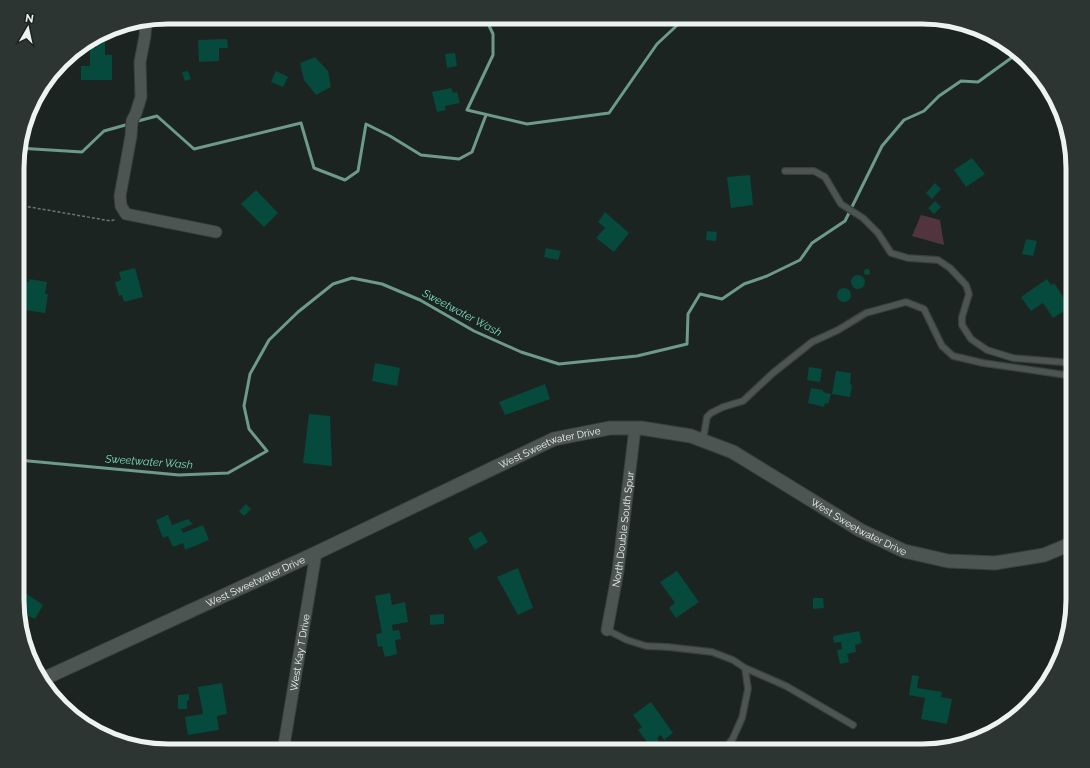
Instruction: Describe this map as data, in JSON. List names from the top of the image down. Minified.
{"streets":{"street":["West Sweetwater Drive","North Double South Spur","West Kay T Drive"]},"crossings":[["West Sweetwater Drive","North Double South Spur"],["West Sweetwater Drive","West Kay T Drive"]],"water":["Sweetwater Wash"],"north":"top"}
